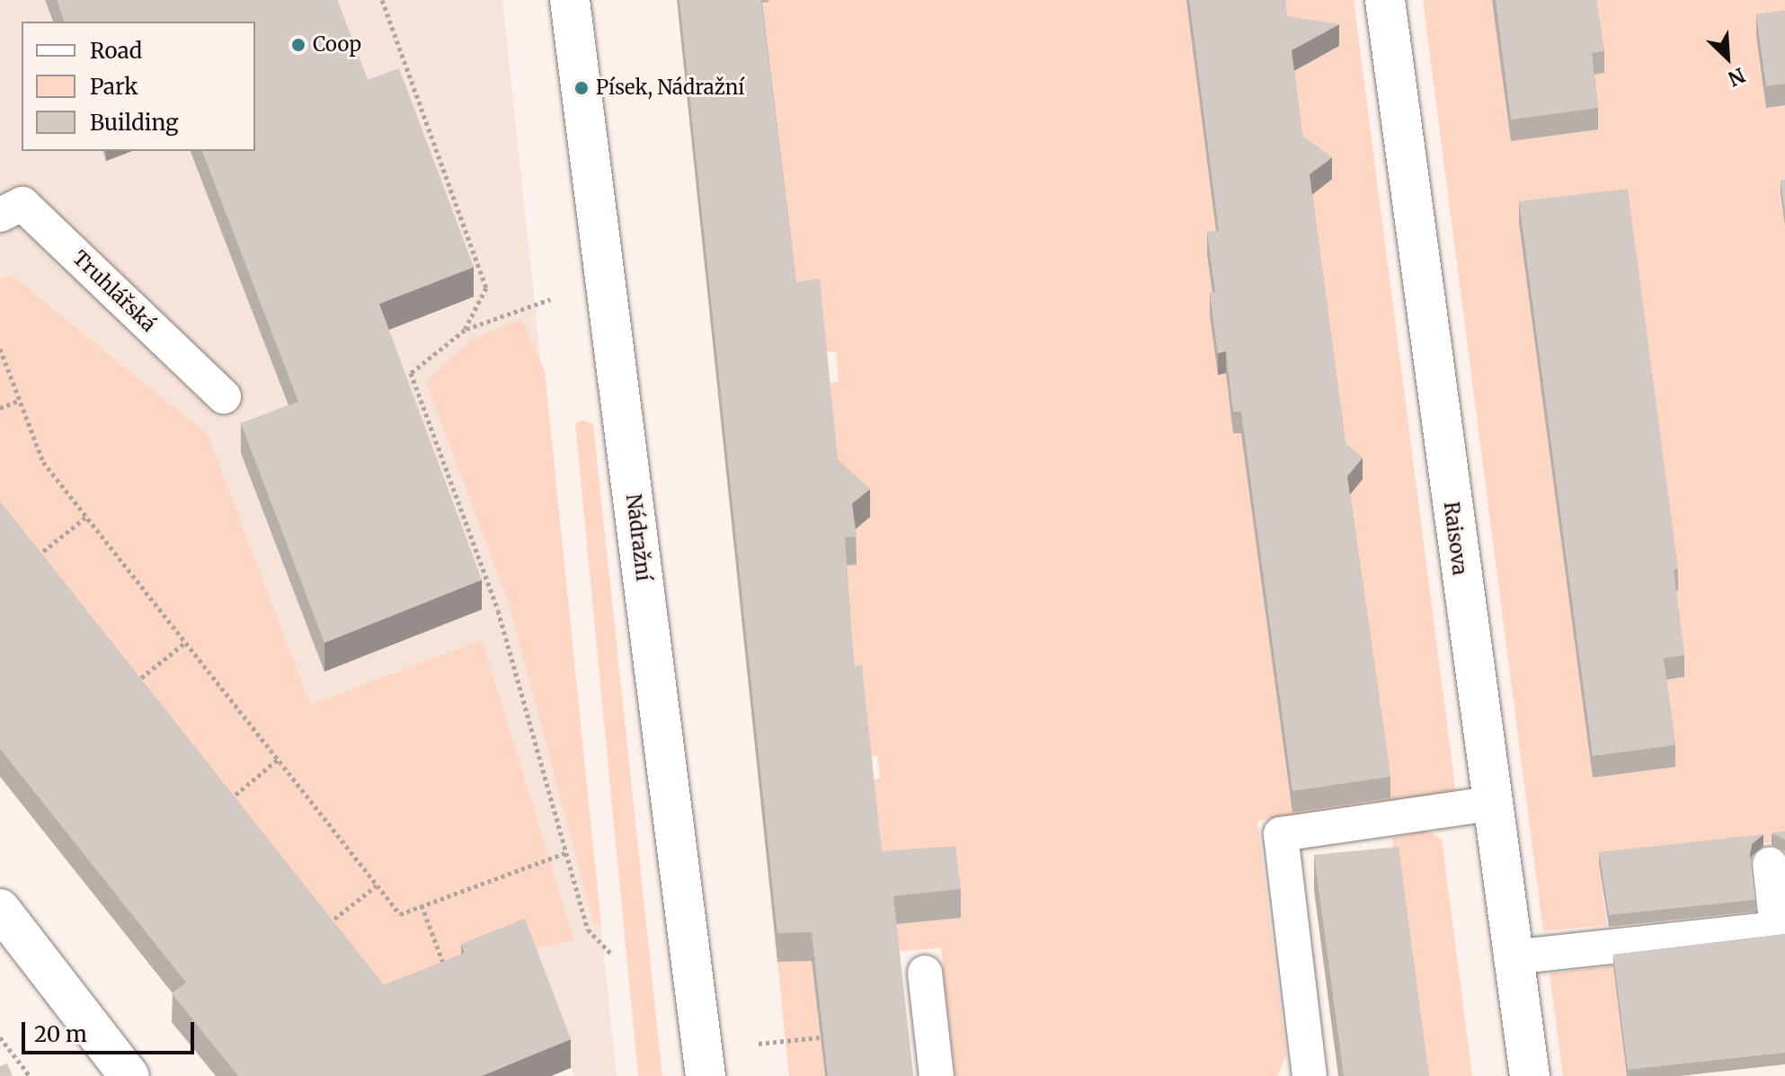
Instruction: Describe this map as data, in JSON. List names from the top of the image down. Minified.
{"streets":{"street":["Nádražní","Raisova"],"lane":["Truhlářská"]},"places":["Coop","Písek, Nádražní"],"legend":["Road","Park","Building"],"scale_bar":"20 m","north":"bottom right"}
